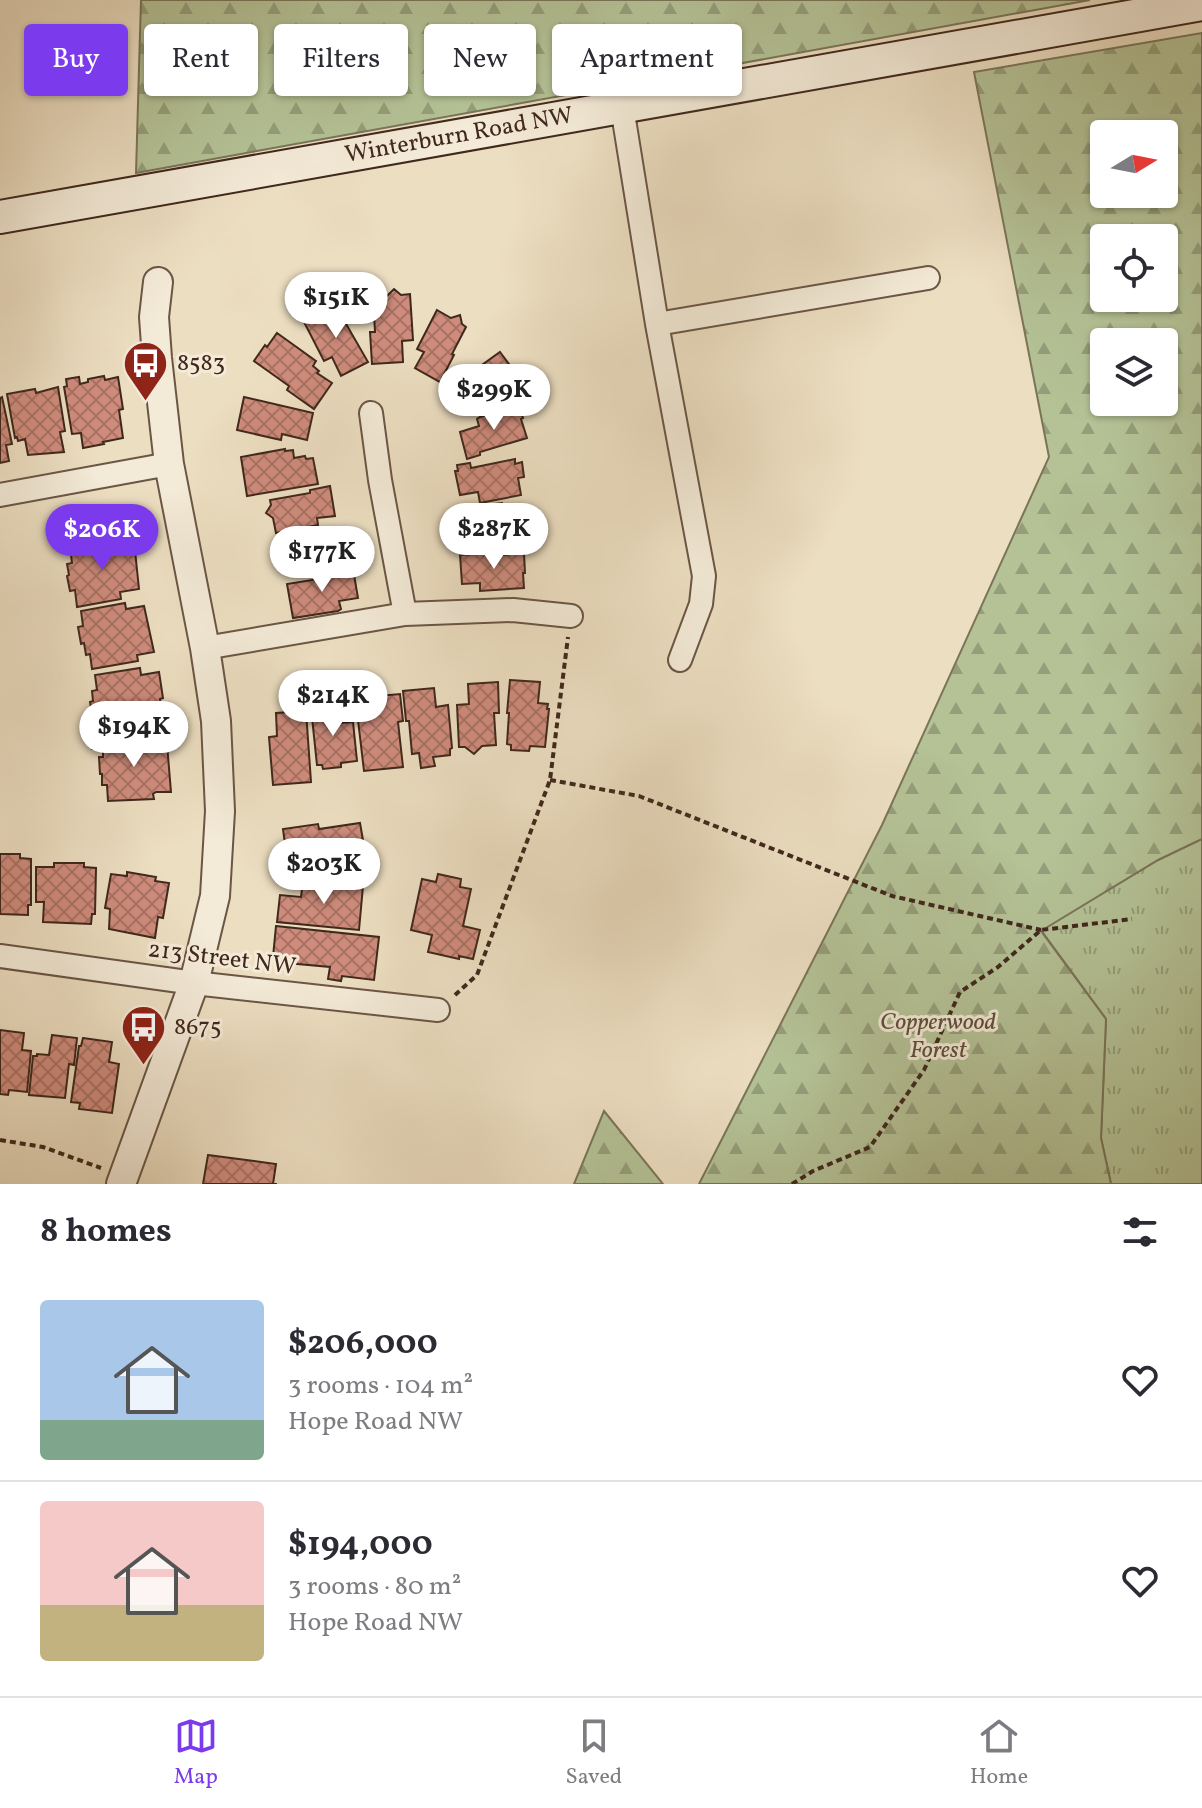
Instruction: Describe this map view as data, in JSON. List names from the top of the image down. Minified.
{"streets":{"main road":["Winterburn Road NW"],"street":["213 Street NW"]},"parks":["Copperwood Forest"],"places":{"bus stop":["8583","8675"]},"north":"right","page":{"chip":["Buy","Rent","Filters","New","Apartment"],"price":["$151K","$299K","$287K","$206K","$177K","$214K","$194K","$203K"],"heading":"8 homes","list":[{"name":"$206,000","note":"3 rooms · 104 m² · Hope Road NW"},{"name":"$194,000","note":"3 rooms · 80 m² · Hope Road NW"}],"tabs":["Map","Saved","Home"]}}
